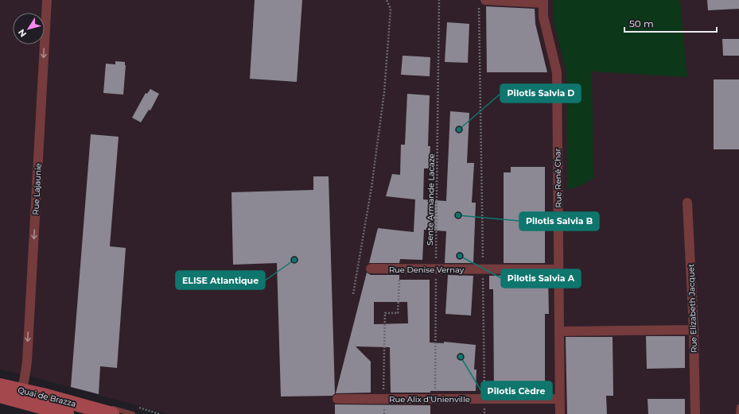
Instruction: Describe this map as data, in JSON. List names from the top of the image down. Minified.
{"streets":{"main road":["Quai de Brazza"],"street":["Rue René Char","Rue Lajaunie","Rue Denise Vernay","Rue Elizabeth Jacquet","Rue Alix d'Unienville"],"path":["Sente Armande Lacaze"]},"crossings":[["Rue René Char","Rue Denise Vernay"],["Rue René Char","Rue Alix d'Unienville"],["Rue Lajaunie","Quai de Brazza"],["Sente Armande Lacaze","Rue Denise Vernay"],["Sente Armande Lacaze","Rue Alix d'Unienville"]],"one_way":["Rue Lajaunie"],"places":["Pilotis Salvia D","Pilotis Salvia B","Pilotis Salvia A","ELISE Atlantique","Pilotis Cèdre"],"scale_bar":"50 m","north":"bottom left"}
